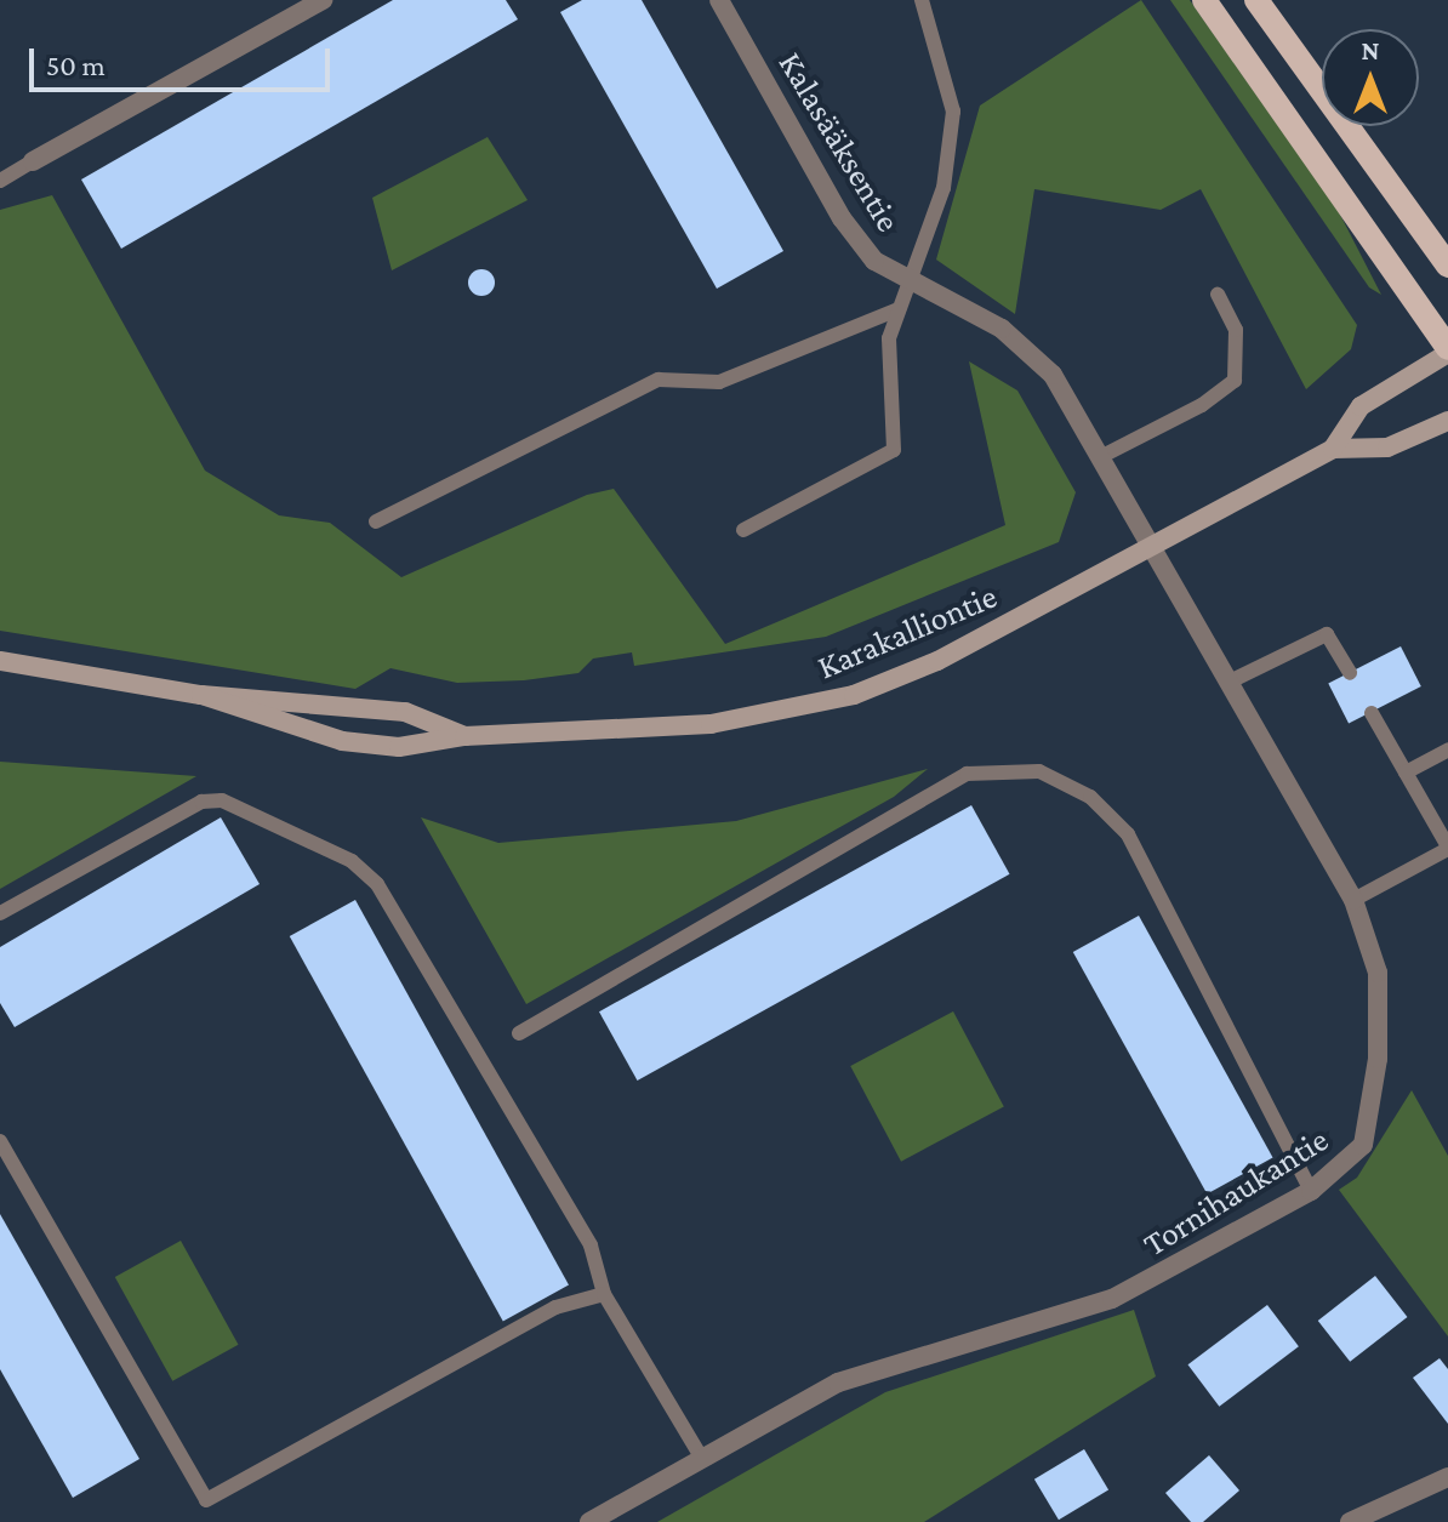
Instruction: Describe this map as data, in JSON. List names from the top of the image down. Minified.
{"streets":{"street":["Kalasääksentie","Karakalliontie","Tornihaukantie"]},"crossings":[["Kalasääksentie","Karakalliontie"],["Kalasääksentie","Tornihaukantie"],["Karakalliontie","Tornihaukantie"]],"scale_bar":"50 m","north":"top"}
